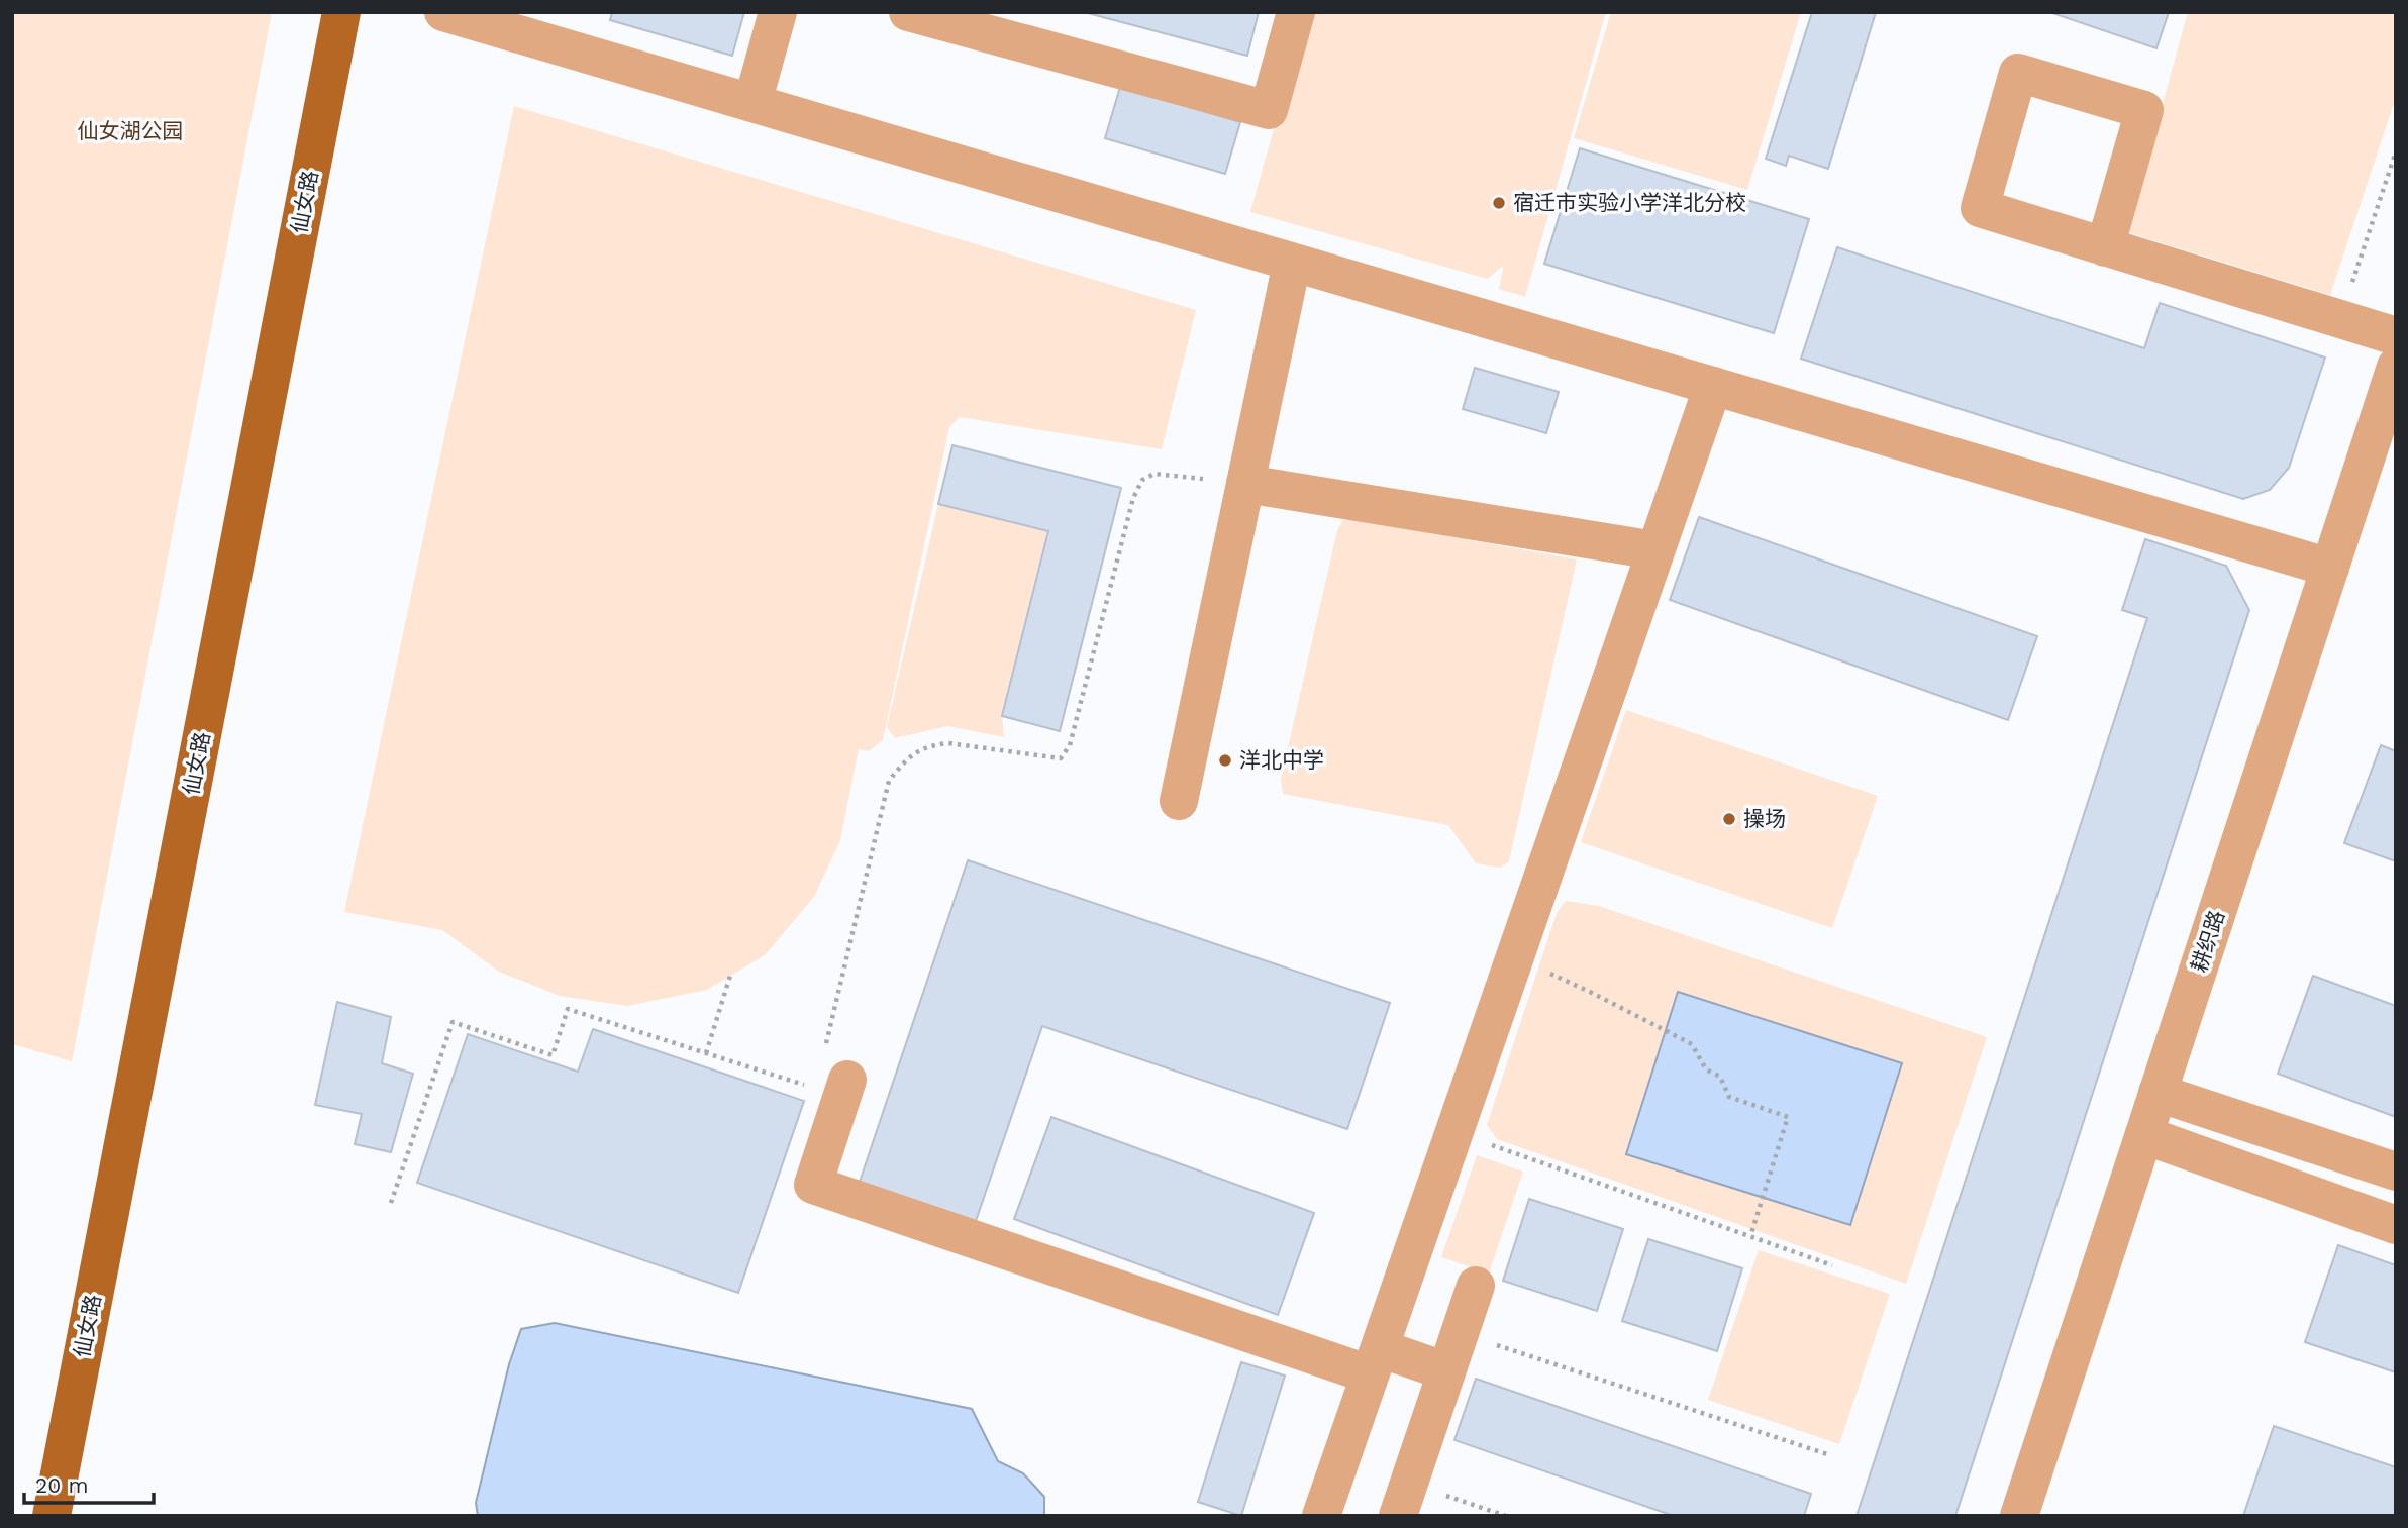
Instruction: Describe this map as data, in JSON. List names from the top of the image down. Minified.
{"streets":{"main road":["仙女路"],"street":["耕织路"]},"parks":["仙女湖公园"],"places":["宿迁市实验小学洋北分校","洋北中学","操场"],"scale_bar":"20 m"}
